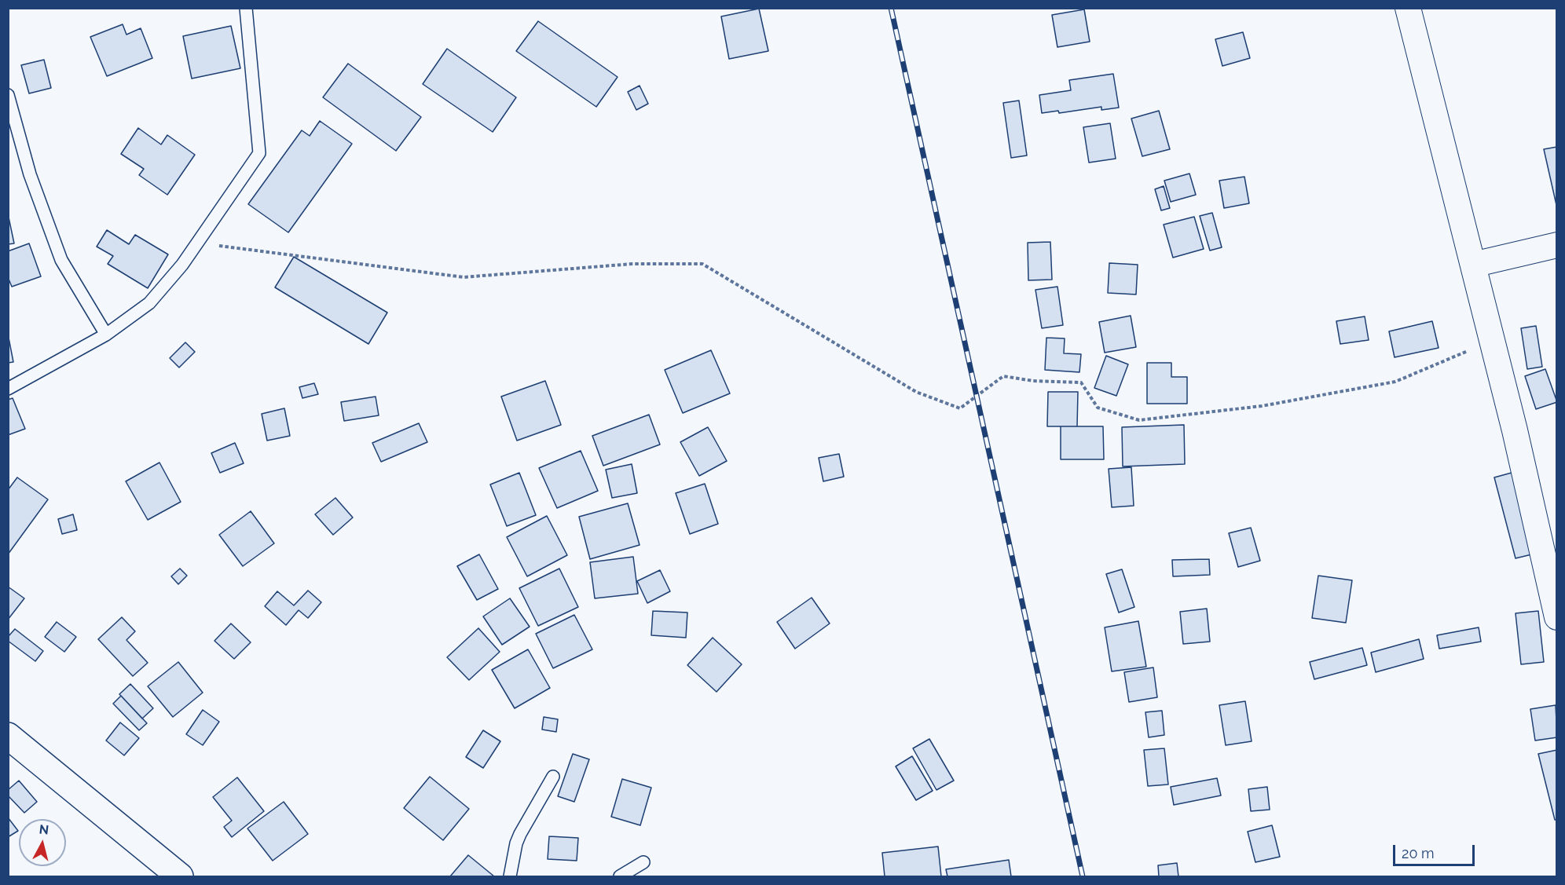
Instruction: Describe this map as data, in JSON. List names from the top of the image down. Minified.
{"scale_bar":"20 m","north":"top"}
